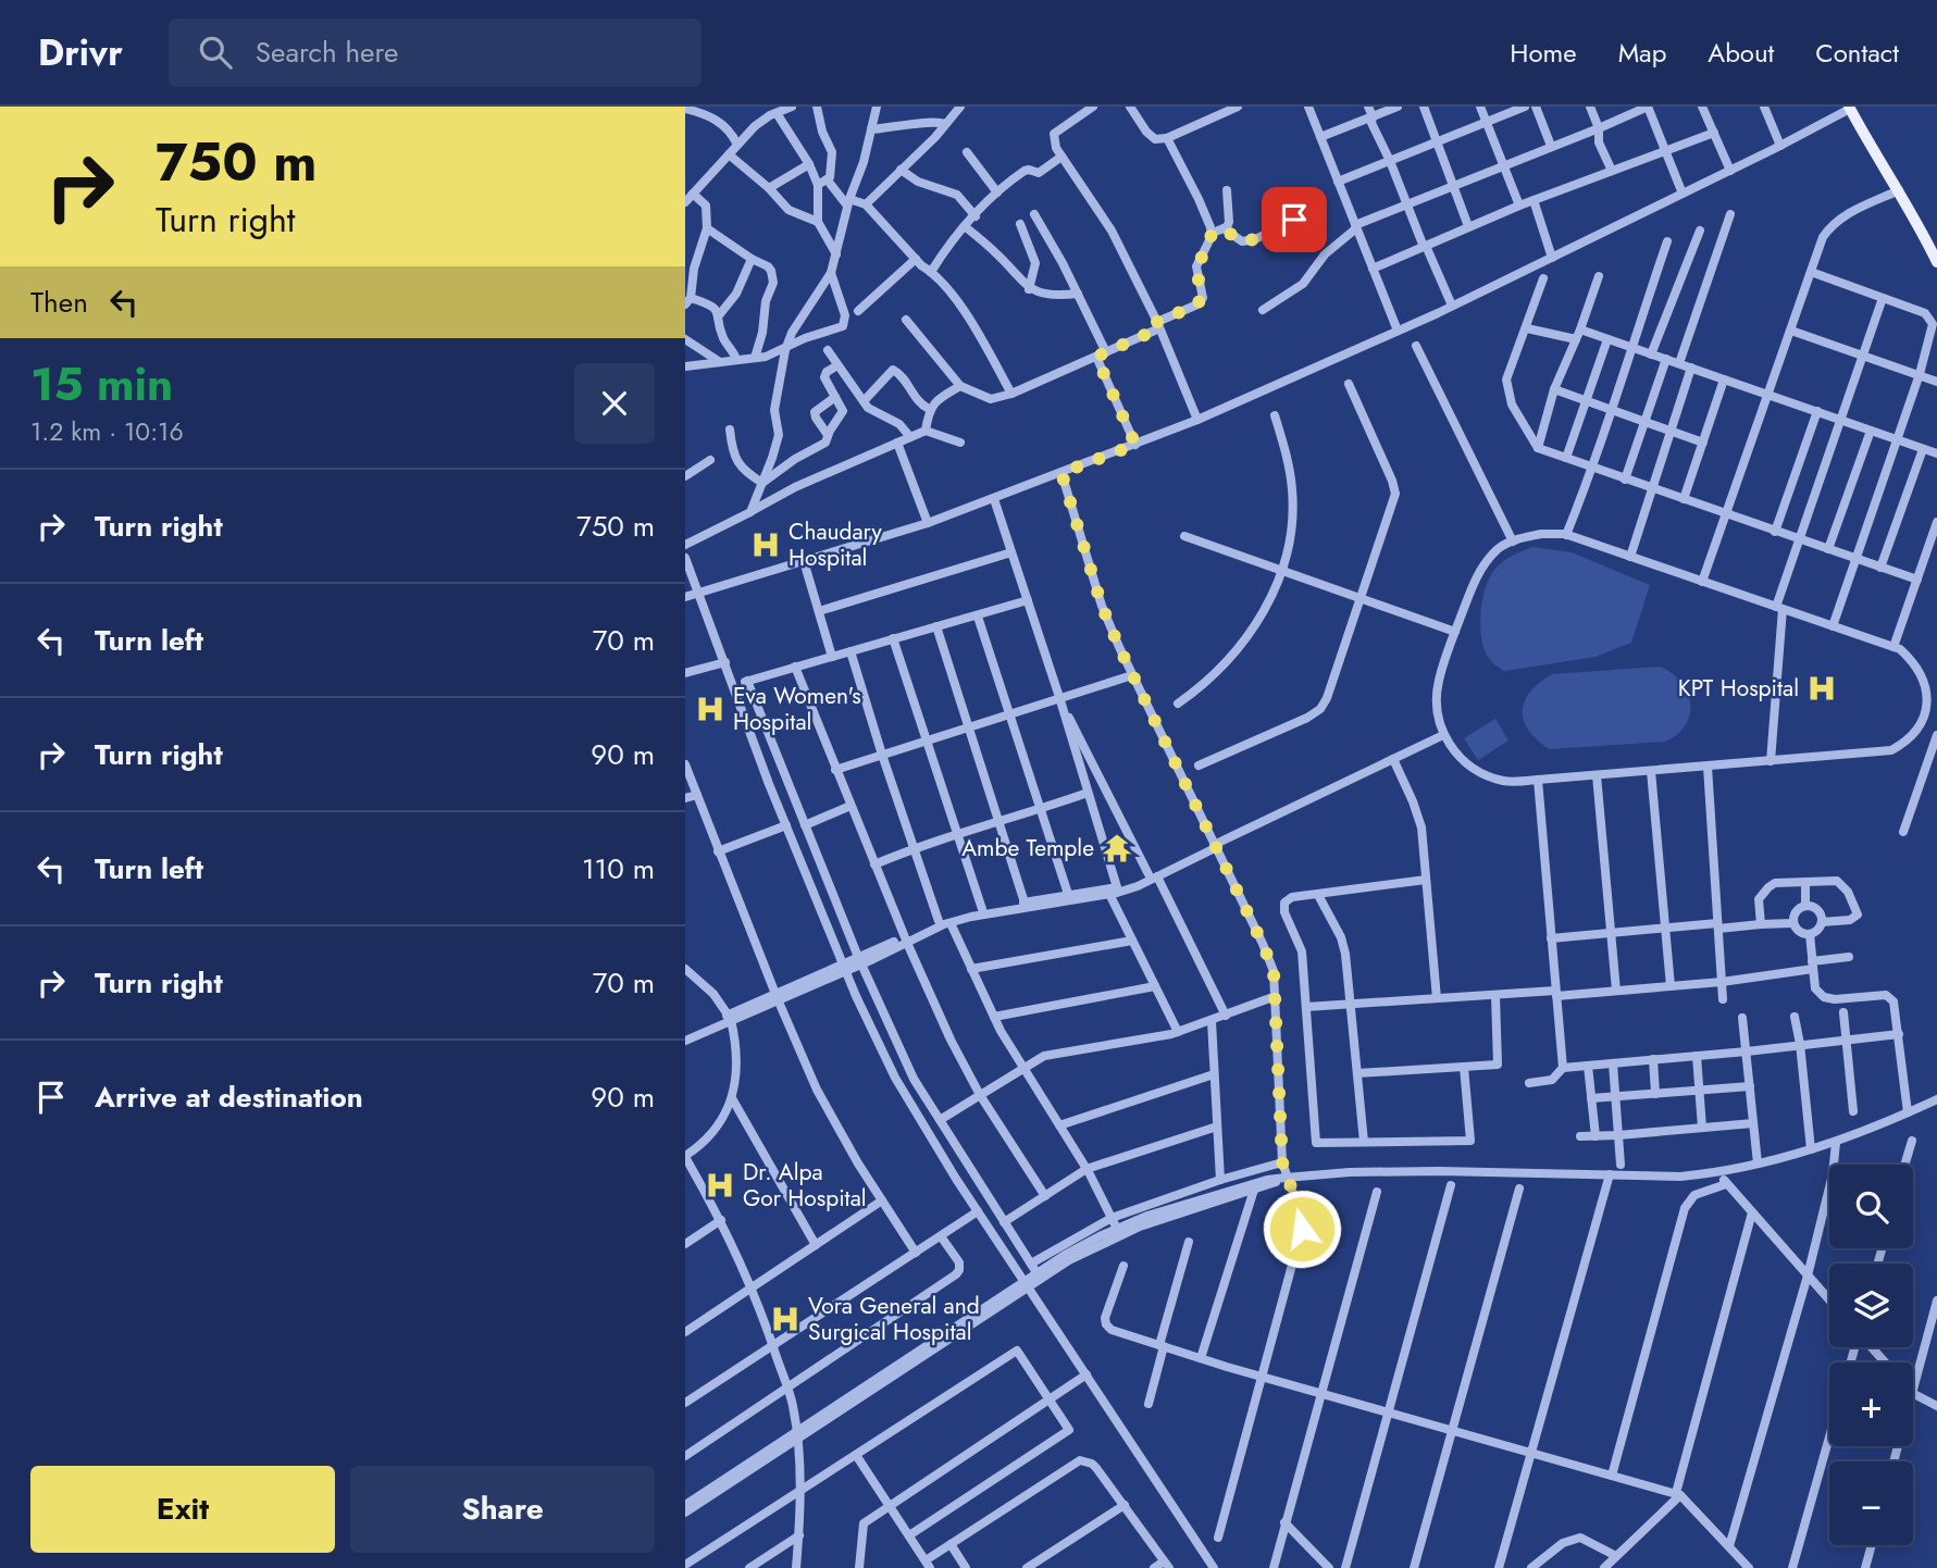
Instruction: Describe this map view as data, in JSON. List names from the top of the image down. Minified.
{"places":{"hospital":["Chaudary Hospital","KPT Hospital","Eva Women's Hospital","Dr. Alpa Gor Hospital","Vora General and Surgical Hospital"],"temple":["Ambe Temple"]},"page":{"header":"Drivr","search":"Search here","nav":["Home","Map","About","Contact"],"turn":["750 m","Turn right"],"then":"Then","heading":["15 min","1.2 km · 10:16"],"list":[{"name":"Turn right","value":"750 m"},{"name":"Turn left","value":"70 m"},{"name":"Turn right","value":"90 m"},{"name":"Turn left","value":"110 m"},{"name":"Turn right","value":"70 m"},{"name":"Arrive at destination","value":"90 m"}],"map_buttons":["+","−"],"buttons":["Exit","Share"]}}
